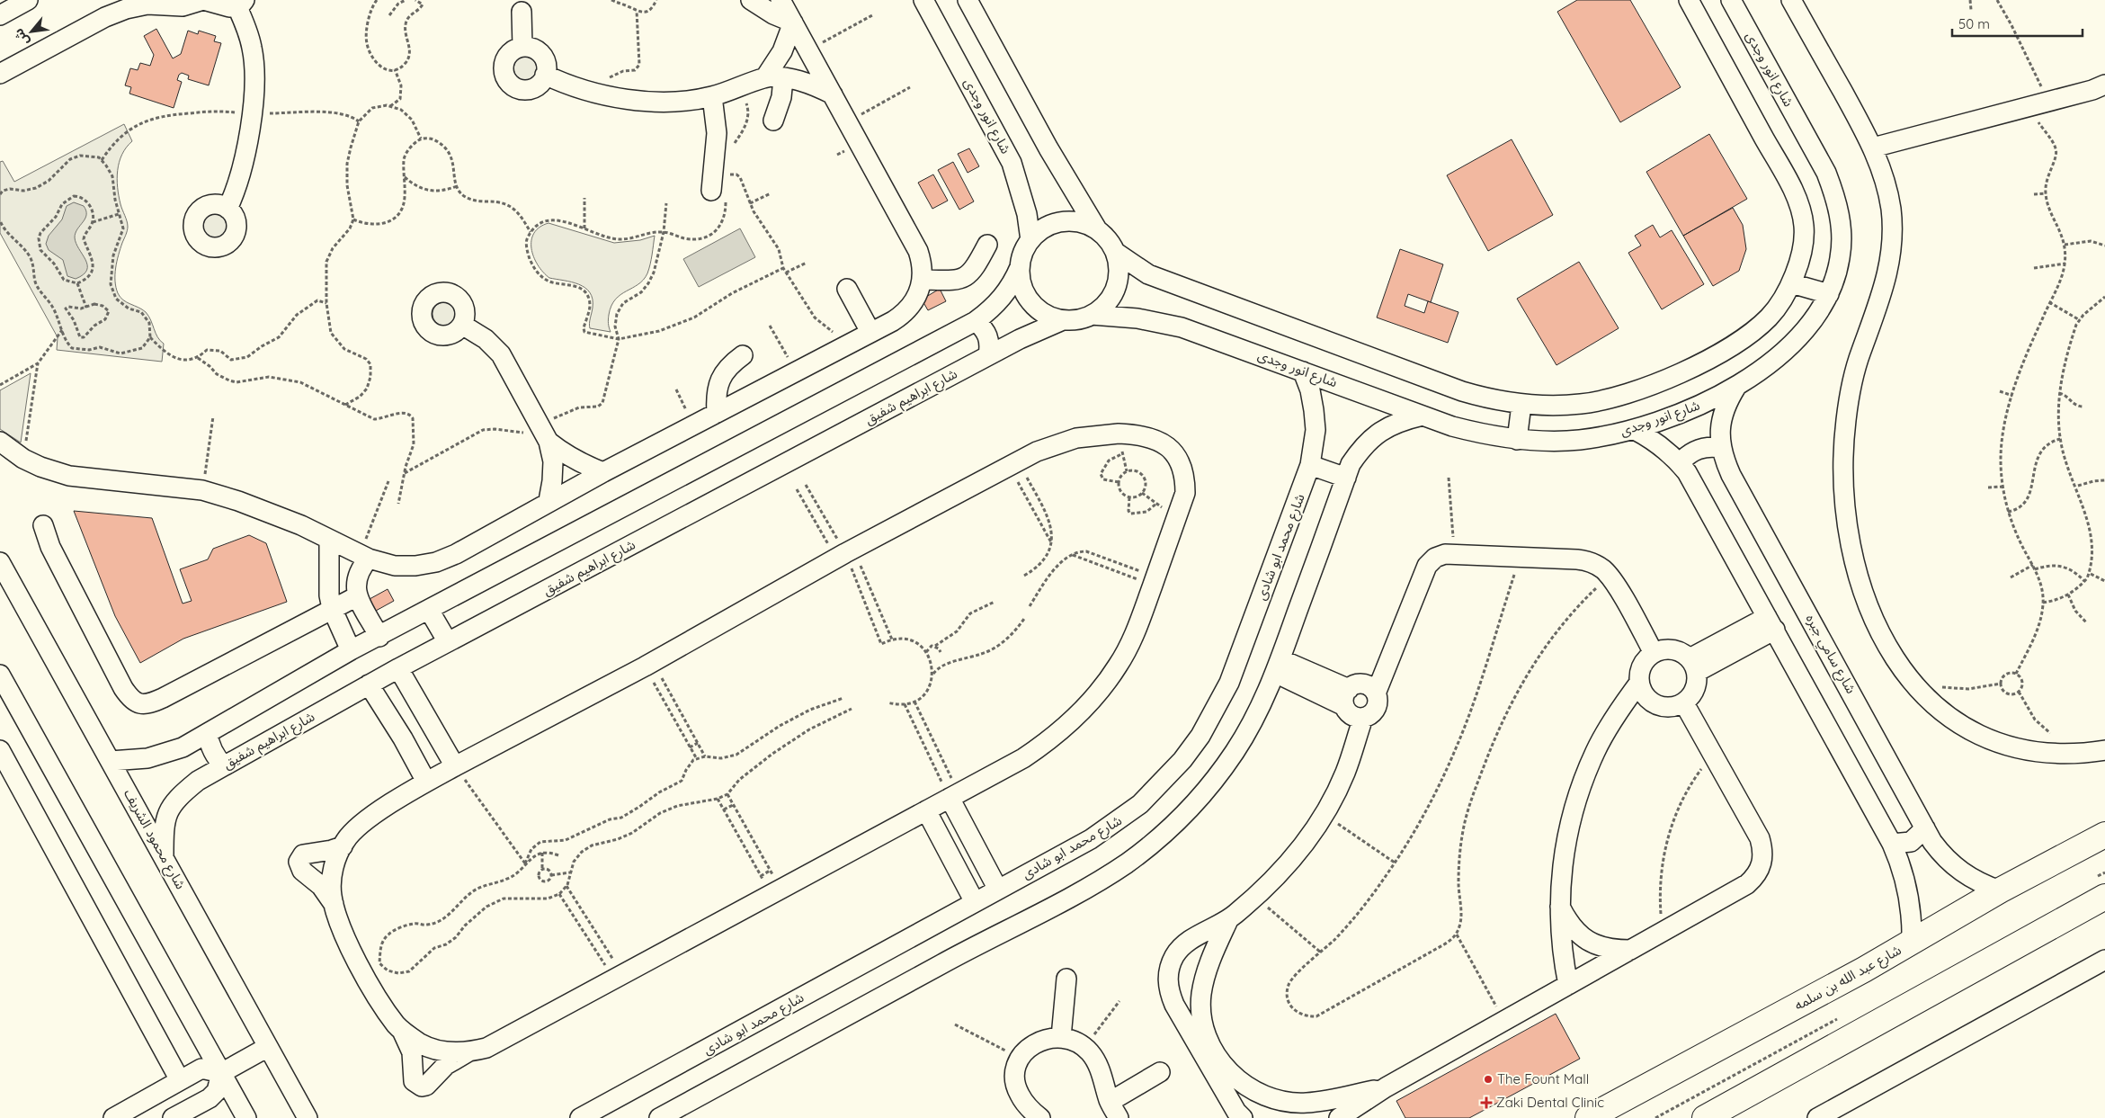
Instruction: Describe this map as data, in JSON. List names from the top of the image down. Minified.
{"streets":{"main road":["شارع عبد الله بن سلمه"],"street":["شارع انور وجدى","شارع ابراهيم شفيق","شارع محمد ابو شادى","شارع سامي جبره","شارع محمود الشريف"]},"crossings":[["شارع انور وجدى","شارع ابراهيم شفيق"],["شارع انور وجدى","شارع محمد ابو شادى"],["شارع انور وجدى","شارع سامي جبره"],["شارع ابراهيم شفيق","شارع محمود الشريف"],["شارع سامي جبره","شارع عبد الله بن سلمه"]],"places":{"other":["The Fount Mall"],"health":["Zaki Dental Clinic"]},"scale_bar":"50 m","north":"bottom left"}
